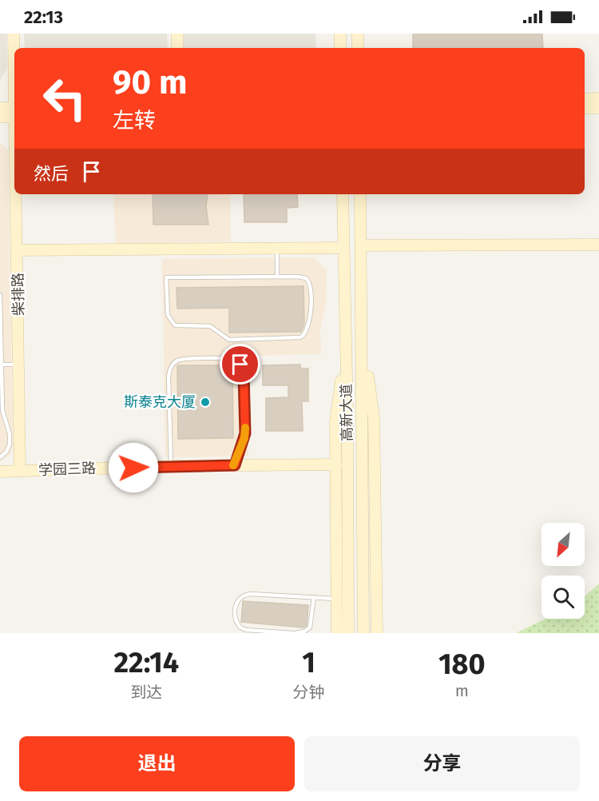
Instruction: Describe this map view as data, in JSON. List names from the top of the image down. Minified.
{"streets":{"main road":["柴排路","高新大道","学园三路"]},"crossings":[["柴排路","学园三路"]],"places":["斯泰克大厦"],"north":"bottom left","page":{"status":"22:13","turn":["90 m","左转"],"then":"然后","eta":["22:14","到达","1","分钟","180","m"],"buttons":["退出","分享"]}}
